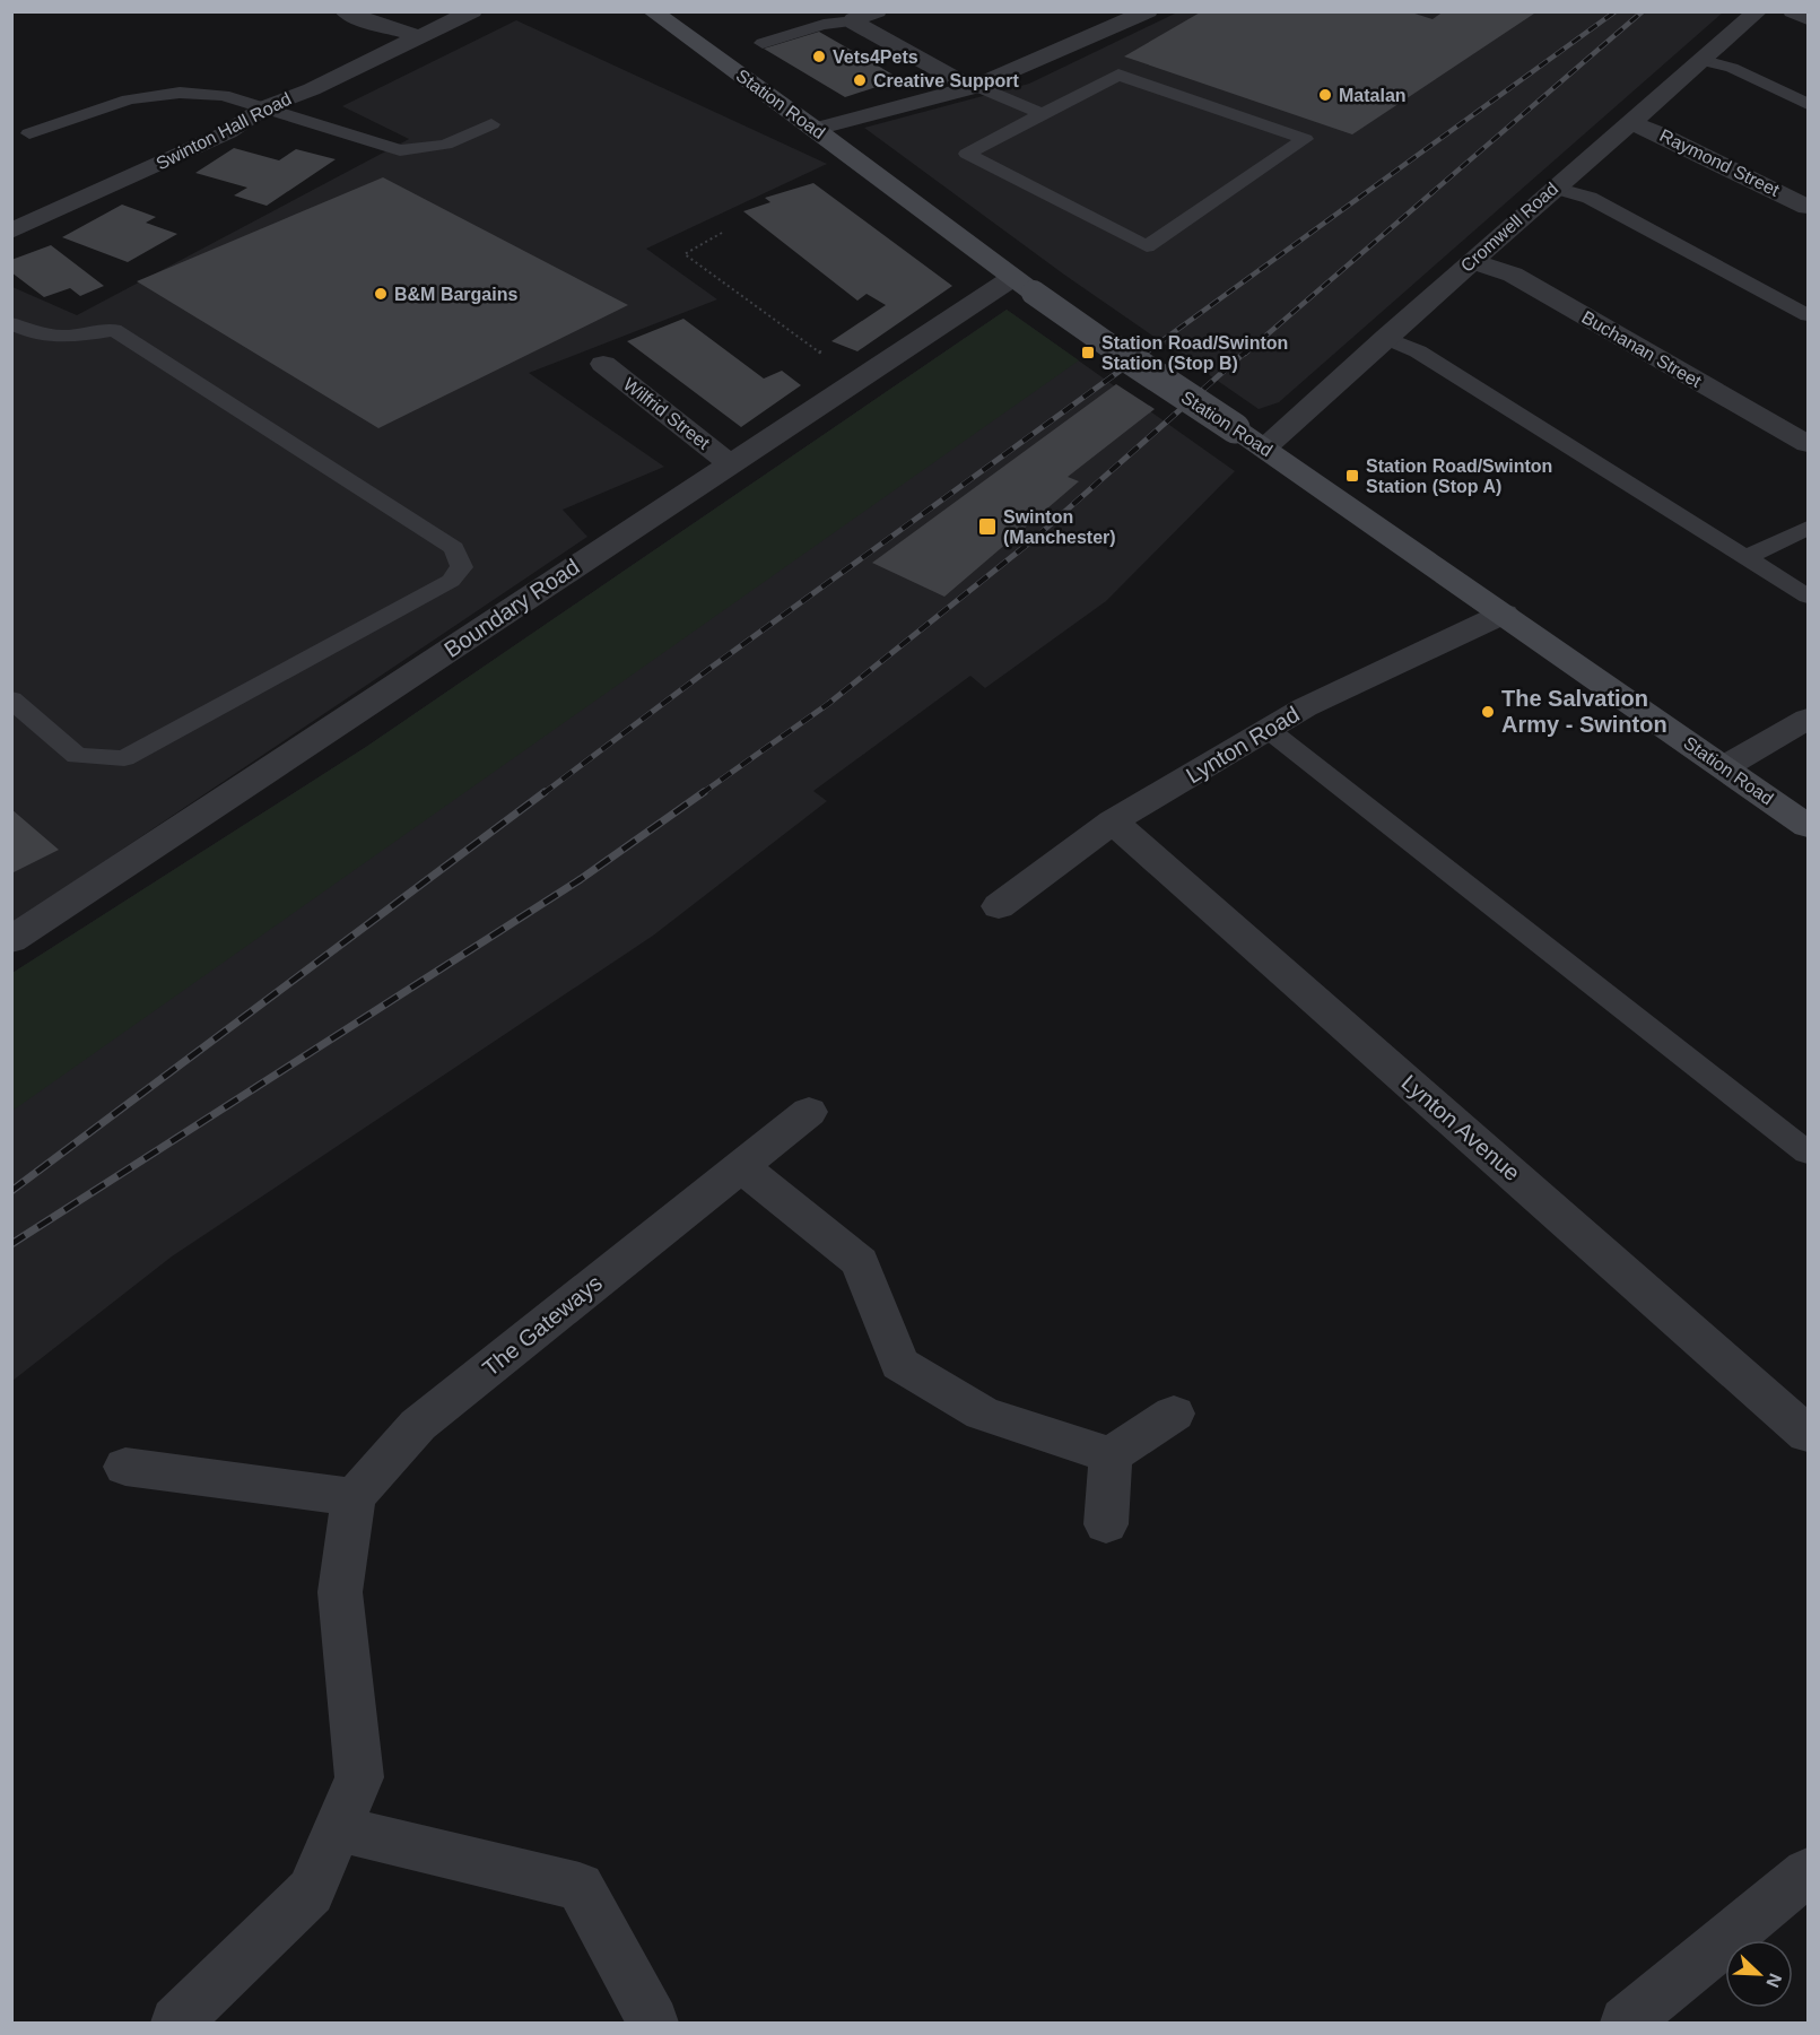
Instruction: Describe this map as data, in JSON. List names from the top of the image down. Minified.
{"streets":{"main road":["Station Road"],"street":["Swinton Hall Road","Raymond Street","Cromwell Road","Buchanan Street","Wilfrid Street","Boundary Road","Lynton Road","Lynton Avenue","The Gateways"]},"crossings":[["Station Road","Cromwell Road"],["Station Road","Boundary Road"],["Station Road","Lynton Road"],["Raymond Street","Cromwell Road"],["Cromwell Road","Buchanan Street"],["Wilfrid Street","Boundary Road"],["Lynton Road","Lynton Avenue"]],"places":{"other":["Vets4Pets","Creative Support","Matalan","B&M Bargains","The Salvation Army - Swinton"],"transit":["Station Road/Swinton Station (Stop B)","Station Road/Swinton Station (Stop A)","Swinton (Manchester)"]},"north":"bottom right"}
